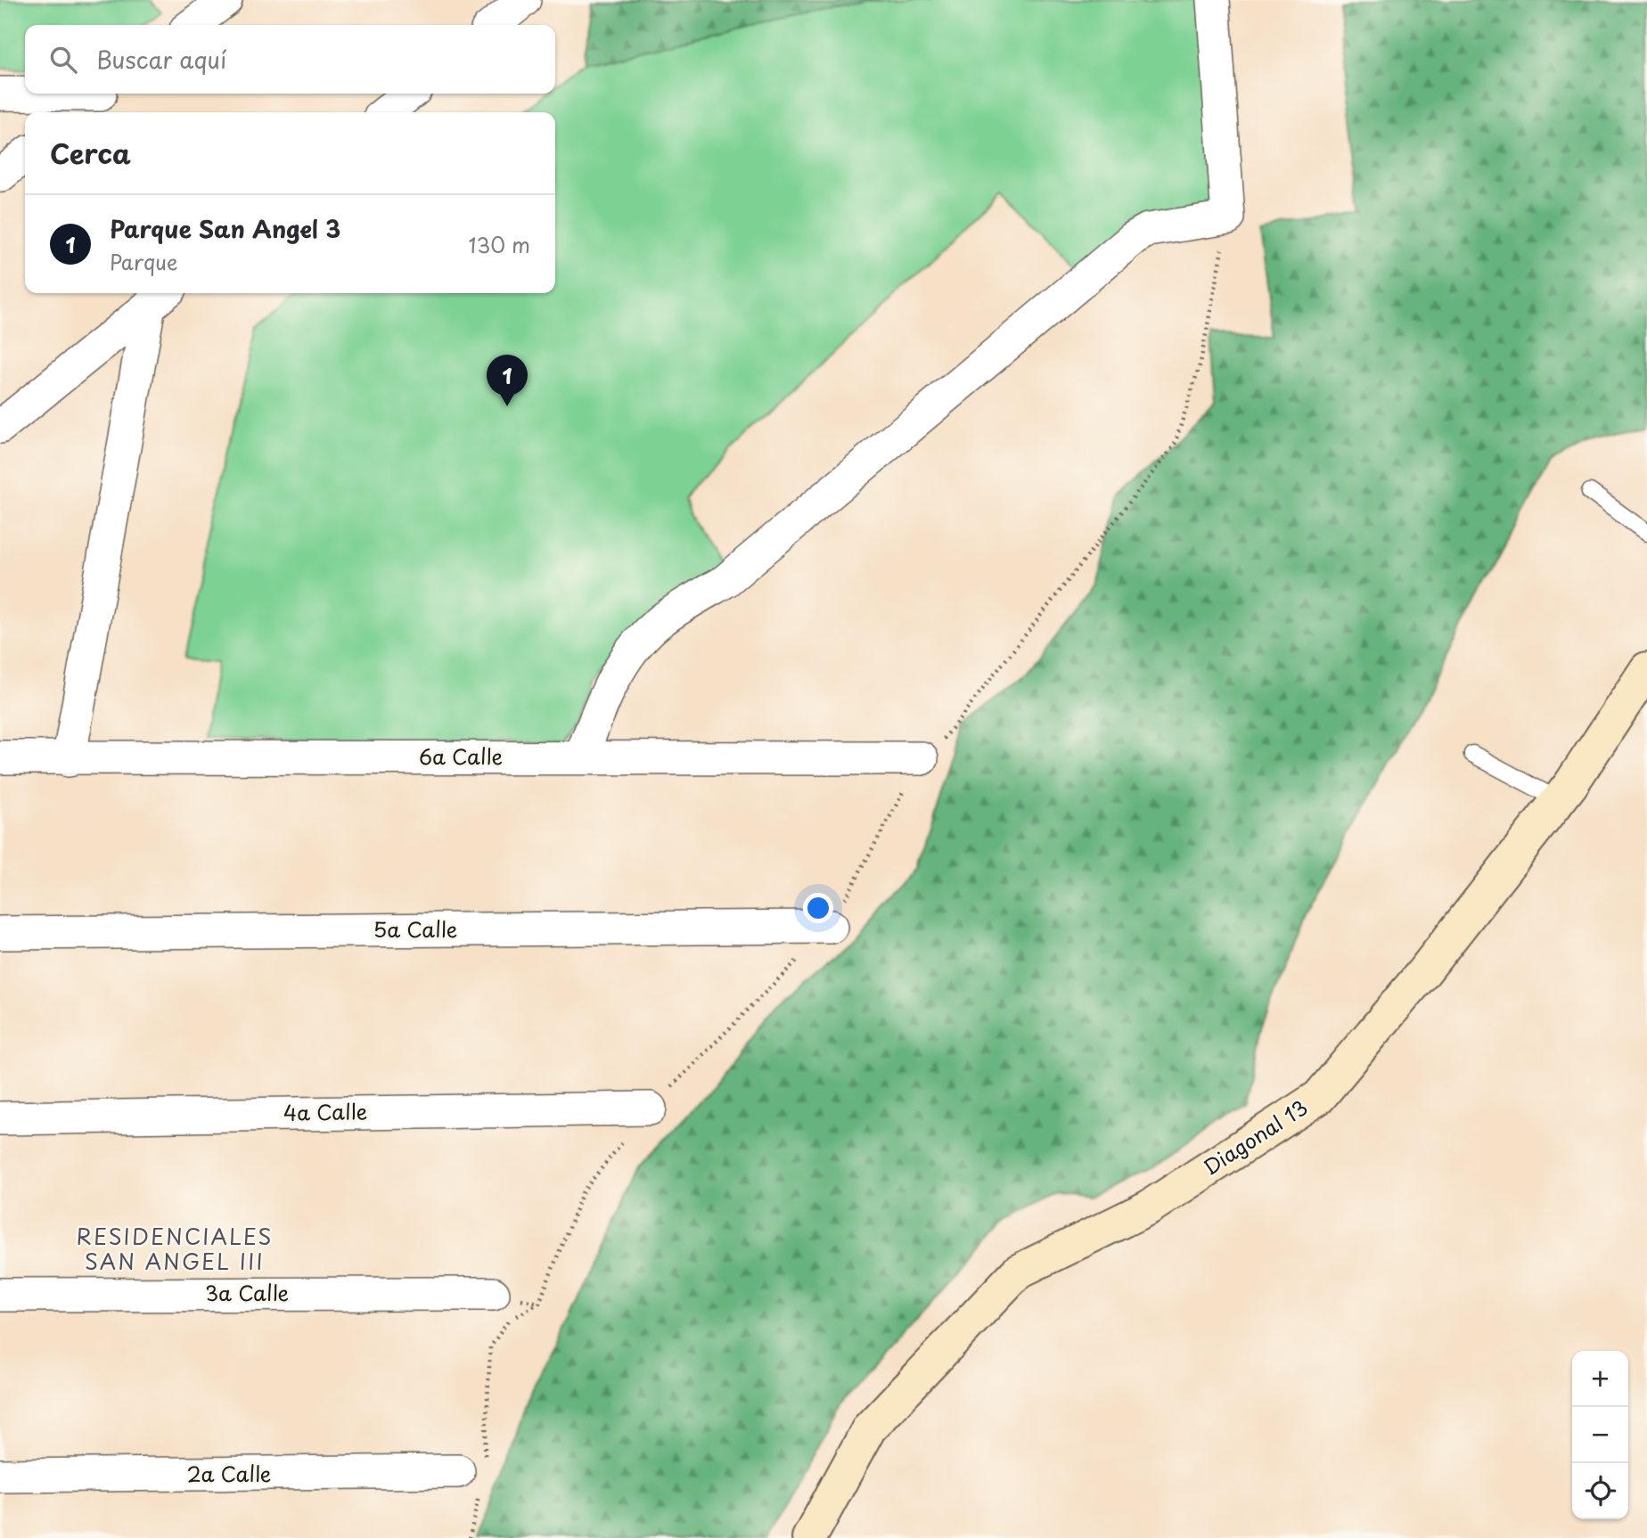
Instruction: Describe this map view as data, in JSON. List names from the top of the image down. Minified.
{"streets":{"street":["6a Calle","5a Calle","4a Calle","Diagonal 13","3a Calle","2a Calle"]},"districts":["RESIDENCIALES SAN ANGEL III"],"page":{"search":"Buscar aquí","heading":"Cerca","list":[{"mark":"1","name":"Parque San Angel 3","note":"Parque","value":"130 m"}],"pins":"1","map_buttons":["+","−"]}}
